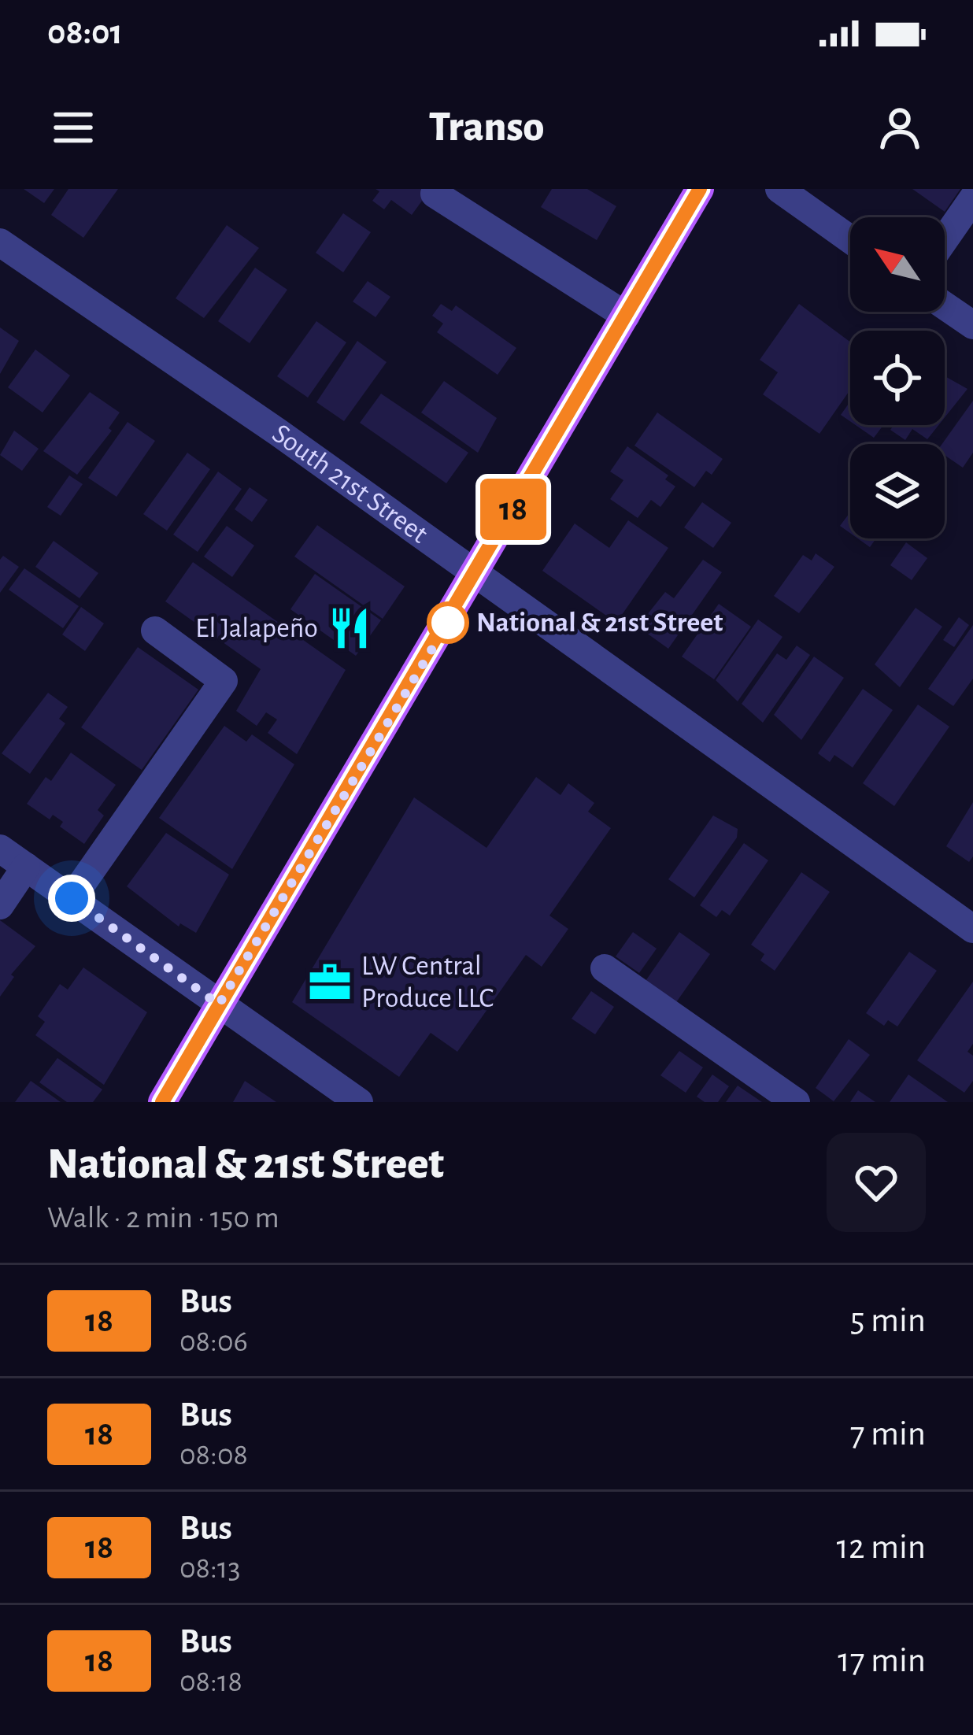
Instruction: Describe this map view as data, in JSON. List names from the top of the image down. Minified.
{"streets":{"street":["South 21st Street"]},"places":{"other":["National & 21st Street"],"restaurant":["El Jalapeño"],"office":["LW Central Produce LLC"]},"lines":["bus line 18"],"north":"top left","page":{"status":"08:01","header":"Transo","on_map":"18","heading":["National & 21st Street","Walk · 2 min · 150 m"],"list":[{"mark":"18","name":"Bus","note":"08:06","value":"5 min"},{"mark":"18","name":"Bus","note":"08:08","value":"7 min"},{"mark":"18","name":"Bus","note":"08:13","value":"12 min"},{"mark":"18","name":"Bus","note":"08:18","value":"17 min"}]}}
